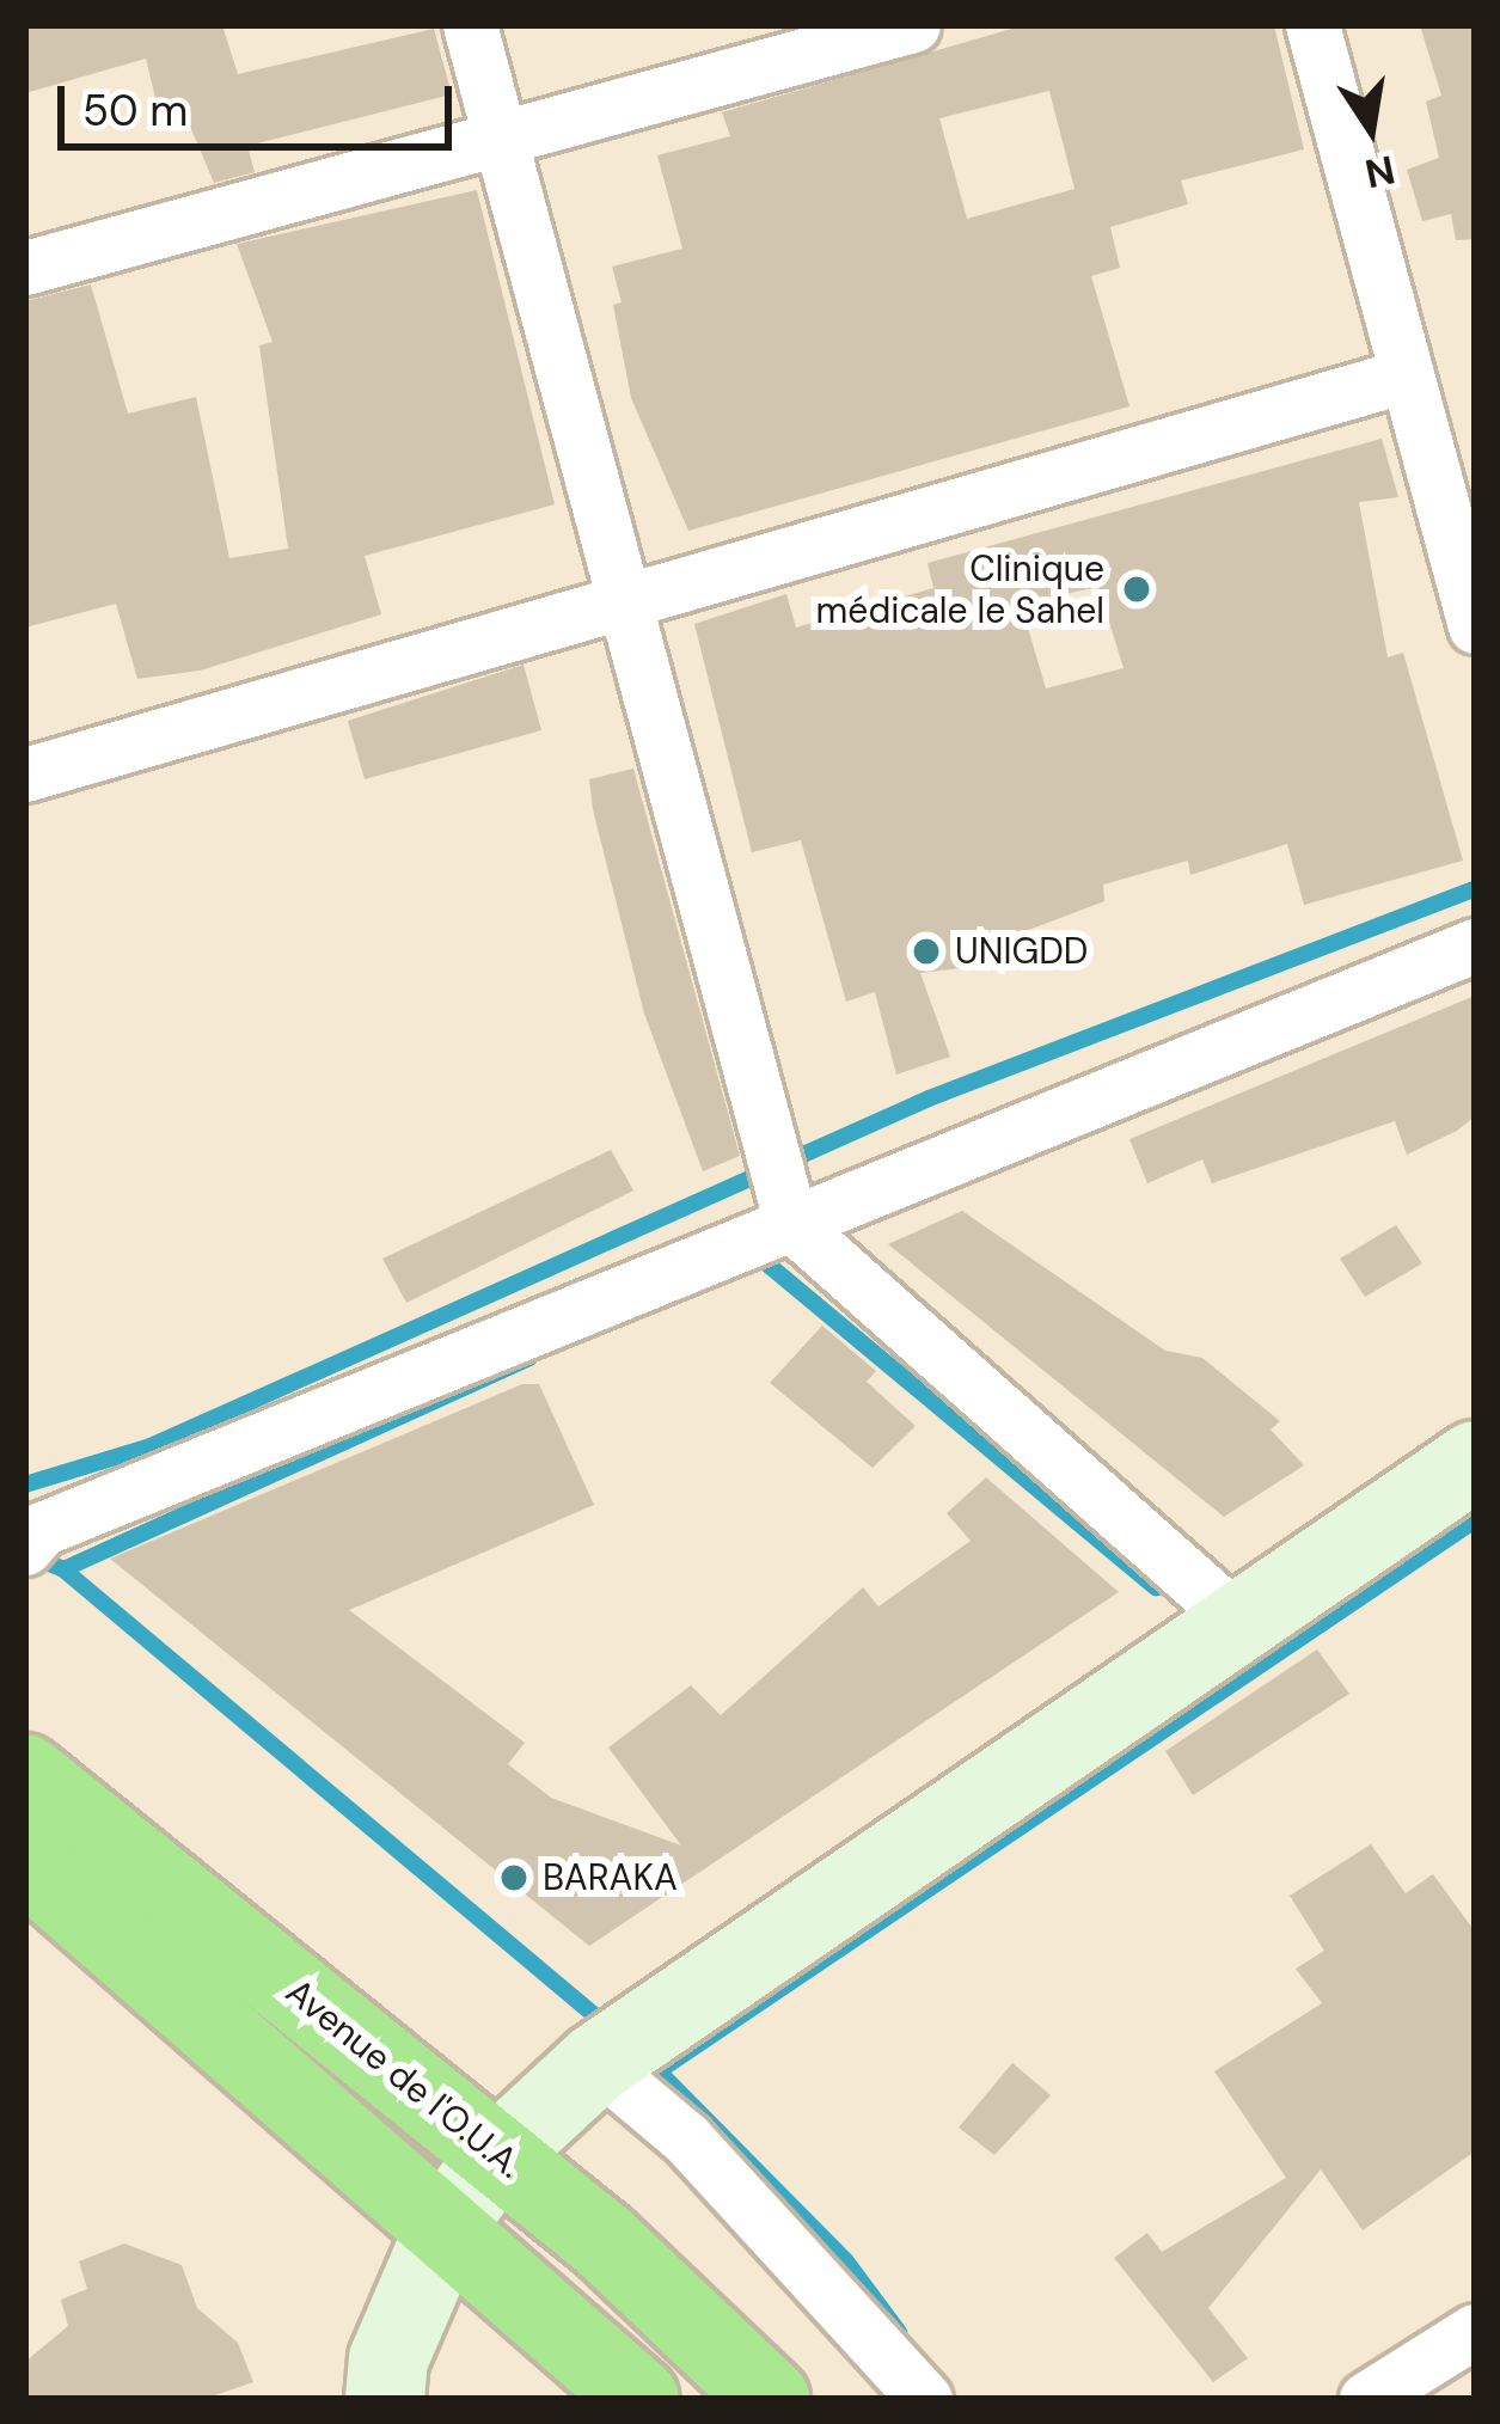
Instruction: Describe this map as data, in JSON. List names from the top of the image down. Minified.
{"streets":{"highway":["Avenue de l'O.U.A."]},"places":["Clinique médicale le Sahel","UNIGDD","BARAKA"],"scale_bar":"50 m","north":"bottom"}
